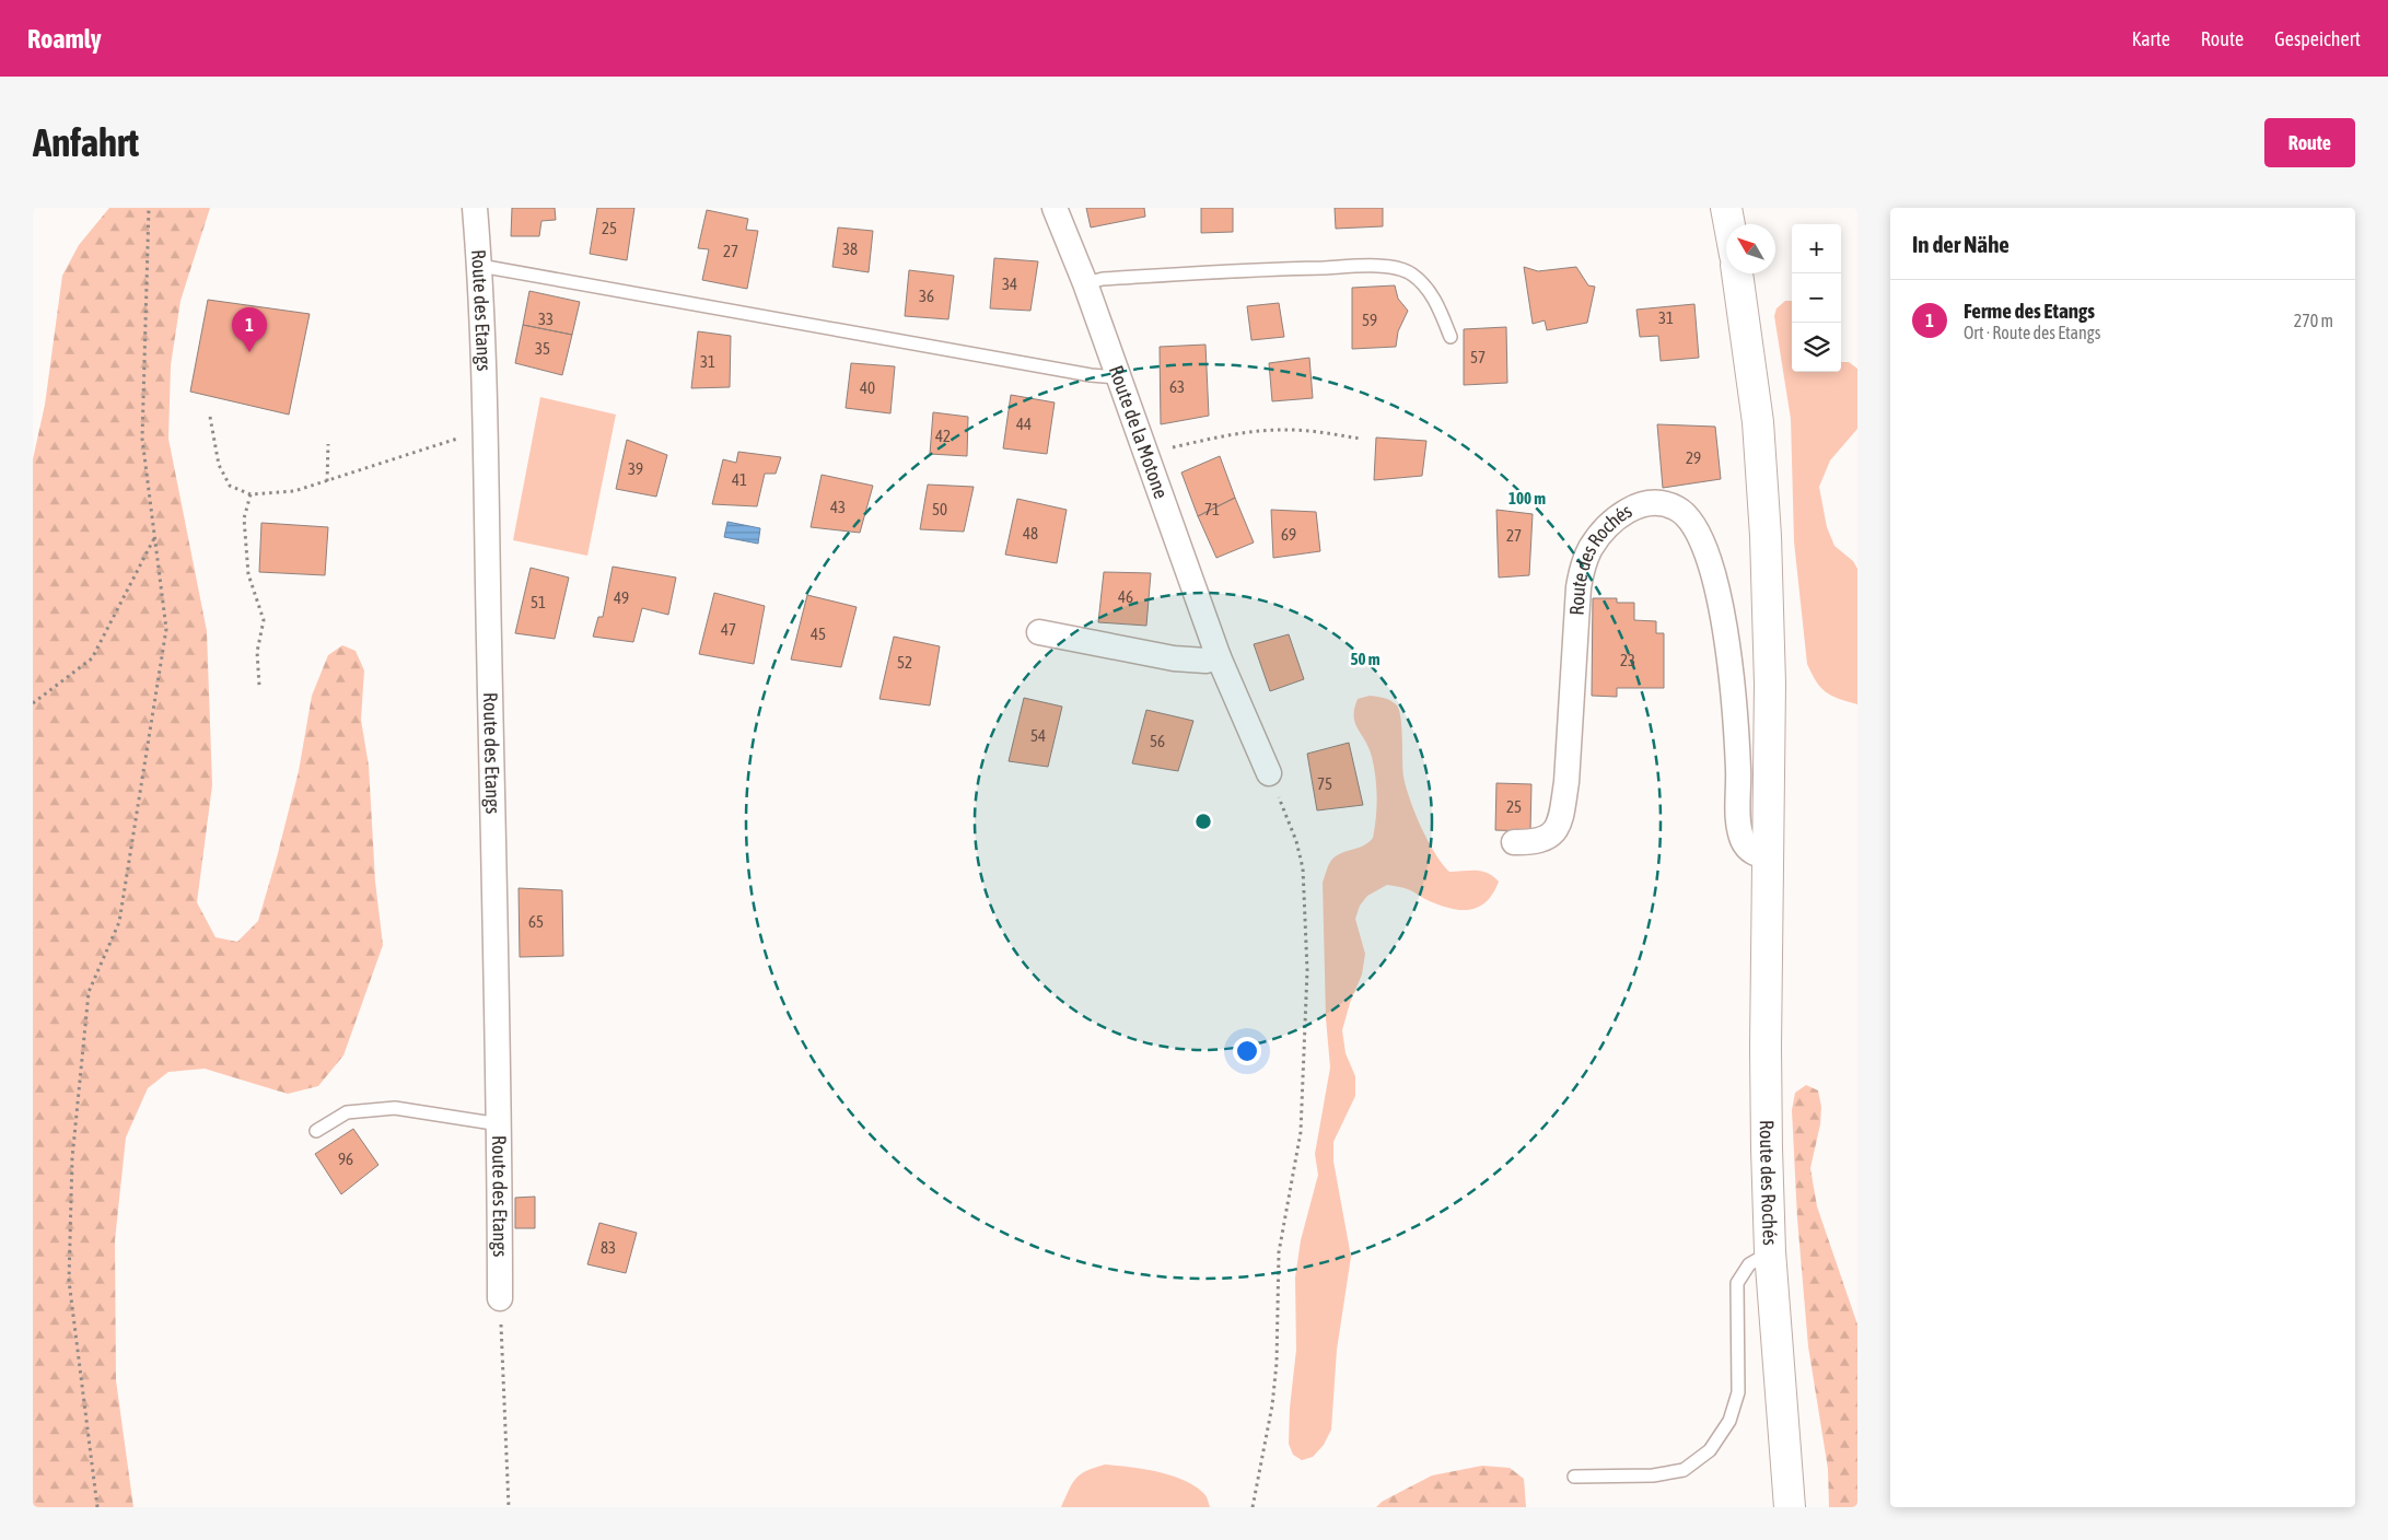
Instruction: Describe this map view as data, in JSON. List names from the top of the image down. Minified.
{"streets":{"street":["Route des Etangs","Route de la Motone","Route des Rochés"]},"house_numbers":["25","38","27","34","36","31","33","59","35","57","31","63","40","44","42","29","39","41","43","50","71","48","69","27","46","49","51","47","45","23","52","54","56","75","25","65","96","83"],"north":"top left","page":{"header":"Roamly","nav":["Karte","Route","Gespeichert"],"buttons":"Route","title":"Anfahrt","heading":"In der Nähe","map_buttons":["+","−"],"list":[{"mark":"1","name":"Ferme des Etangs","note":"Ort · Route des Etangs","value":"270 m"}],"pins":"1"},"rings":["100 m","50 m"]}
